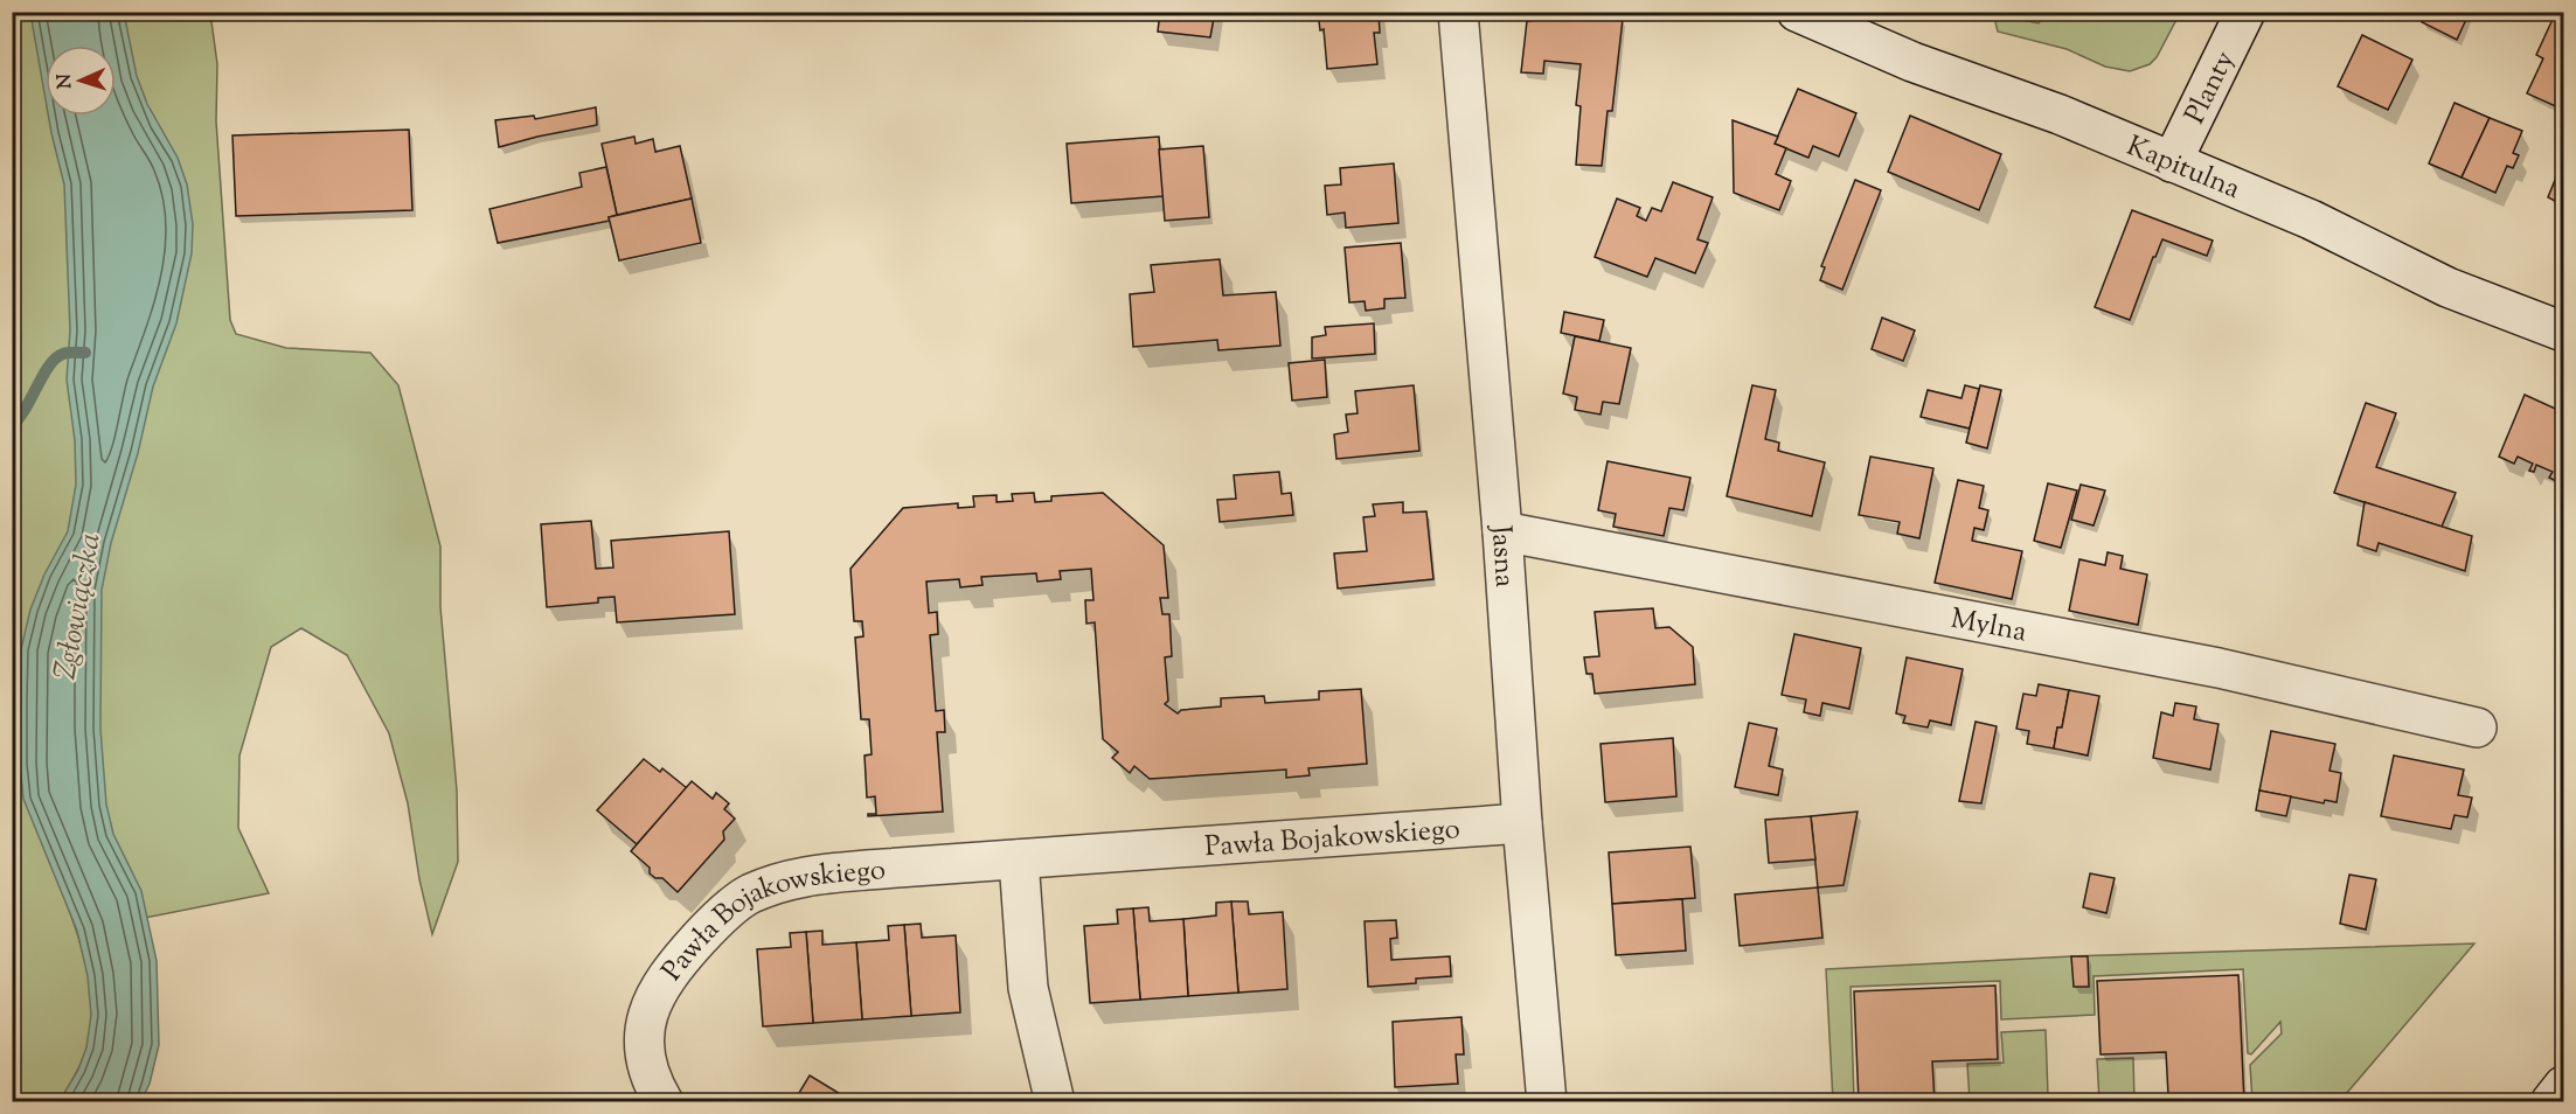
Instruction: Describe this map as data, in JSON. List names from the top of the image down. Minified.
{"streets":{"street":["Planty","Kapitulna","Jasna","Mylna","Pawła Bojakowskiego"]},"crossings":[["Planty","Kapitulna"],["Jasna","Mylna"],["Jasna","Pawła Bojakowskiego"]],"water":["Zgłowiączka"],"north":"left"}
